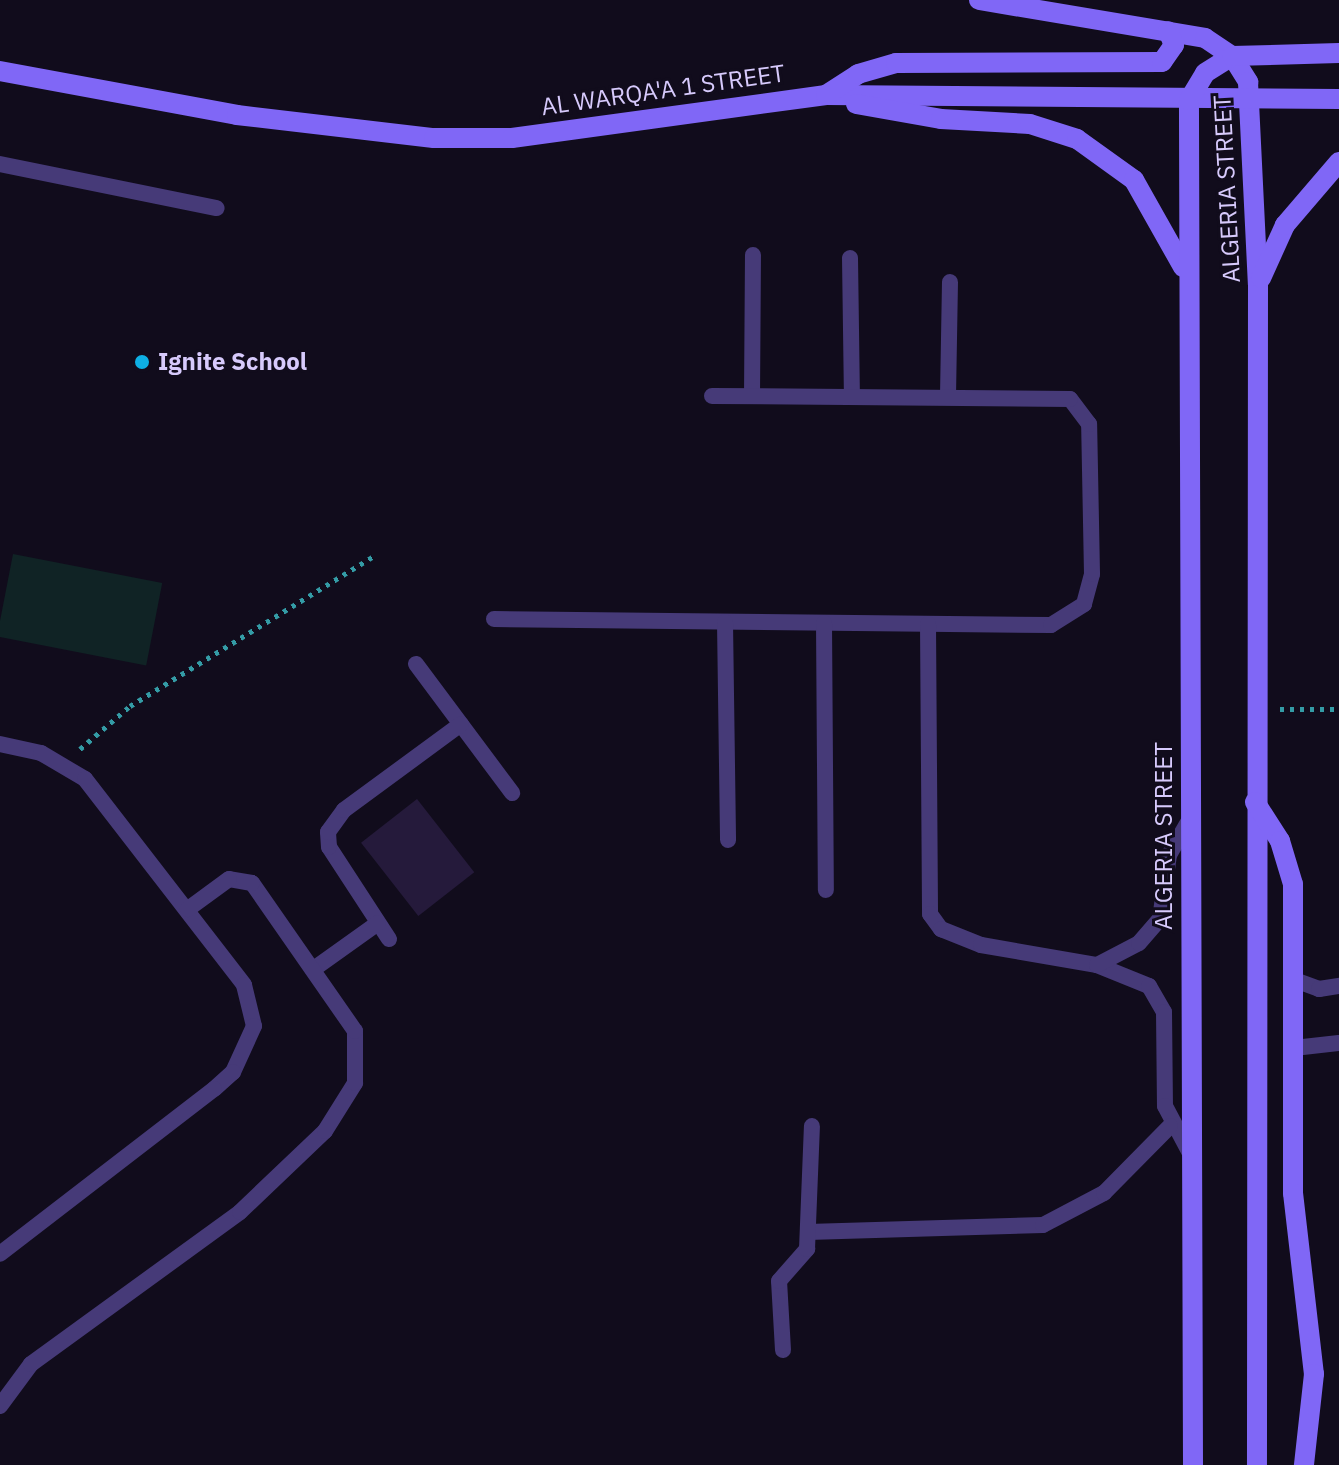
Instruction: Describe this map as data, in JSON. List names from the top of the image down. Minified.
{"streets":{"main road":["AL WARQA'A 1 STREET","ALGERIA STREET"]},"crossings":[["AL WARQA'A 1 STREET","ALGERIA STREET"]],"places":["Ignite School"]}
